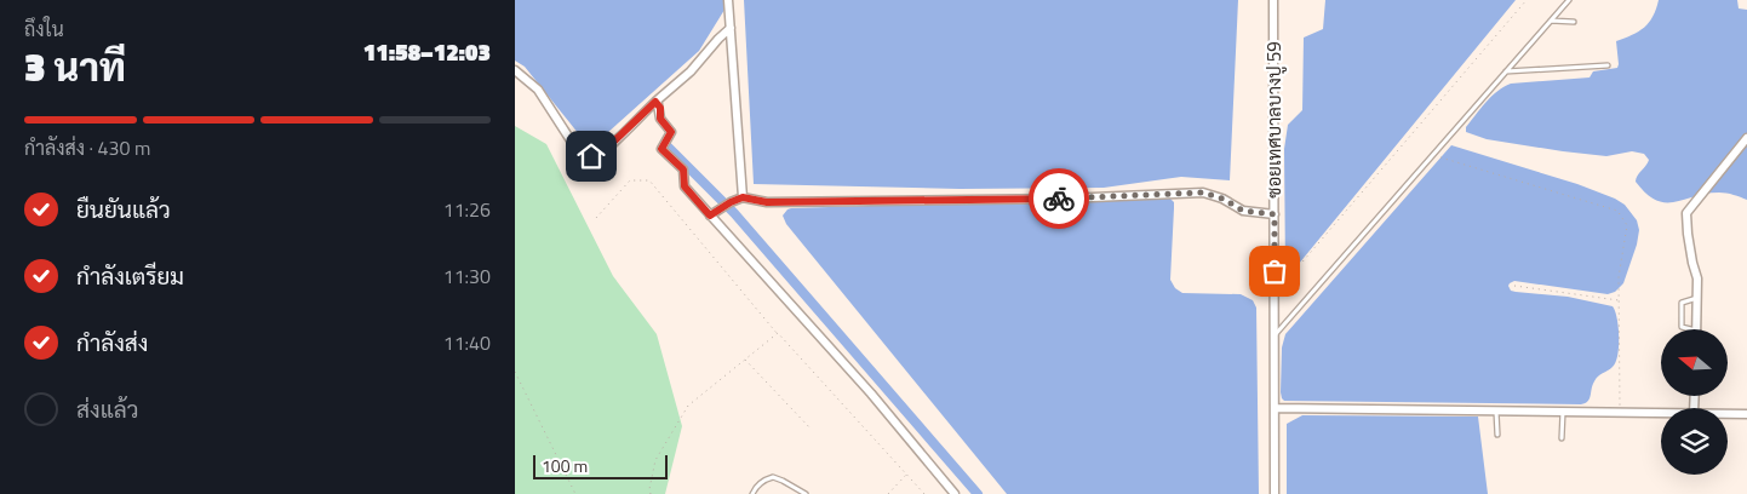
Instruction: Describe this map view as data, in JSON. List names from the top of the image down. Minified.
{"streets":{"street":["ซอยเทศบาลบางปู 59"]},"scale_bar":"100 m","north":"left","page":{"heading":["3 นาที","ถึงใน","11:58–12:03"],"bar":"กำลังส่ง · 430 m","list":[["ยืนยันแล้ว","11:26"],["กำลังเตรียม","11:30"],["กำลังส่ง","11:40"],"ส่งแล้ว"],"scale":"100 m"}}
